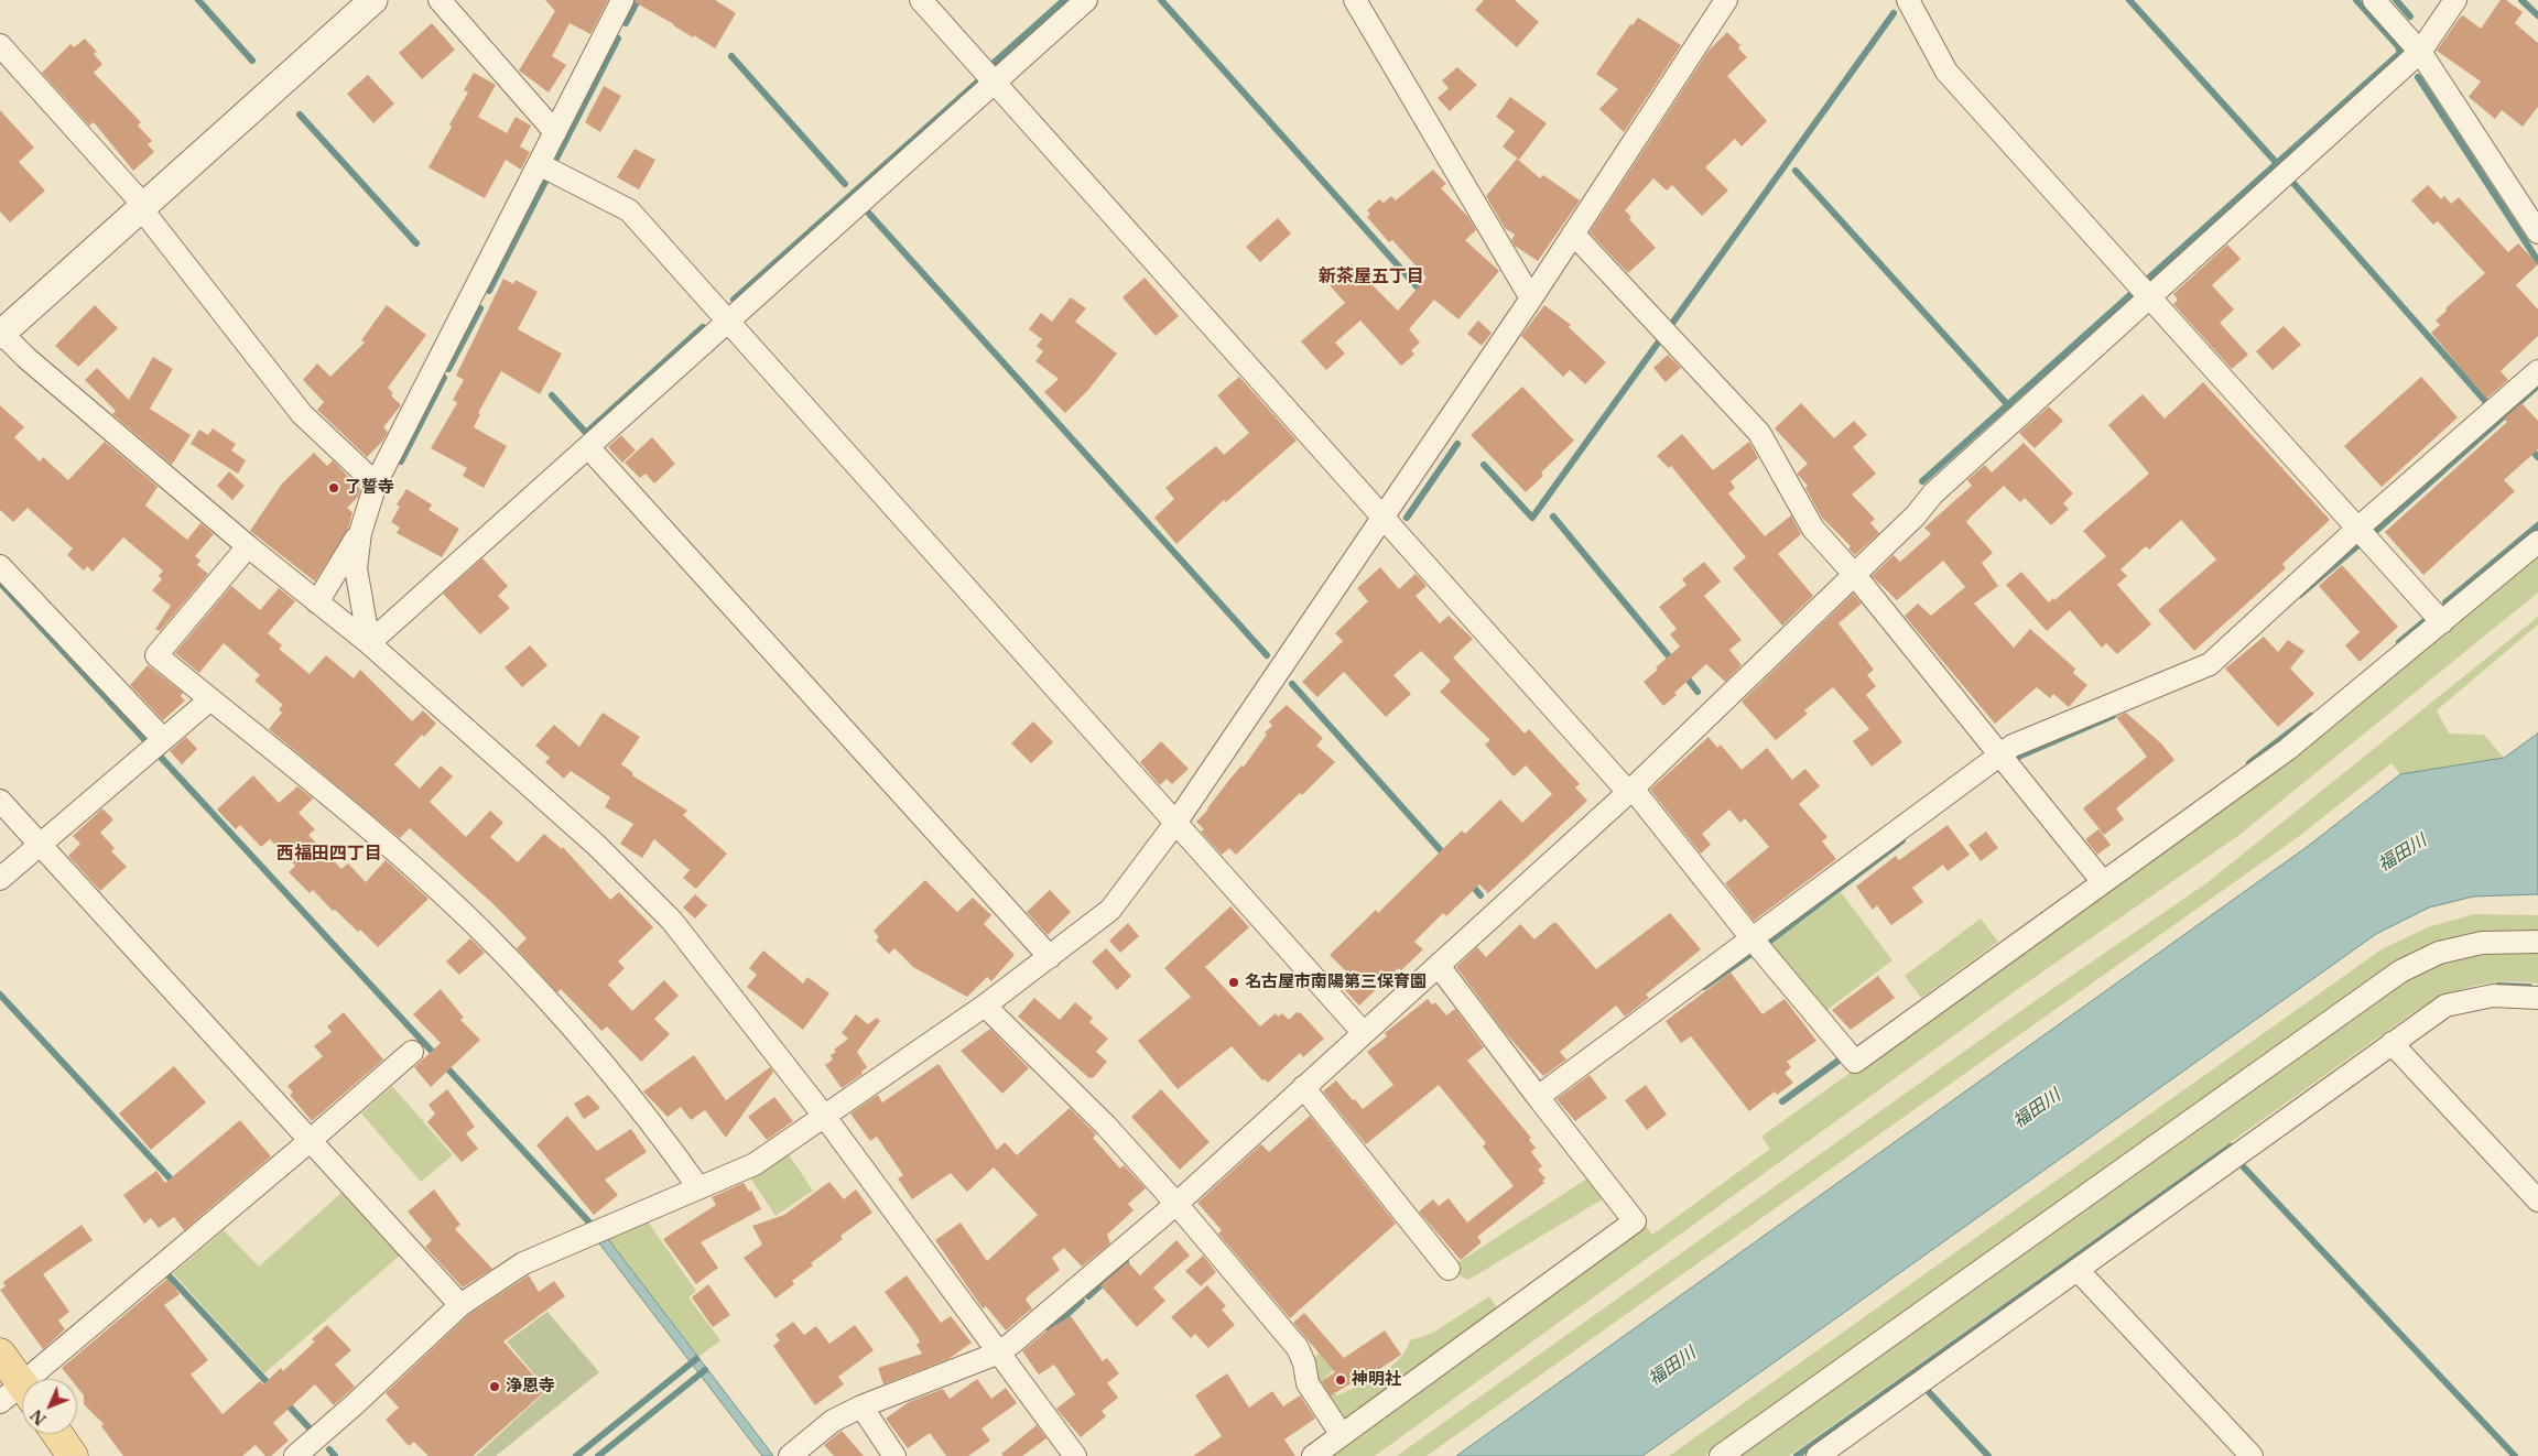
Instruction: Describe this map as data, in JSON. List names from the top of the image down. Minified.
{"districts":["新茶屋五丁目","西福田四丁目"],"water":["福田川"],"places":["了誓寺","名古屋市南陽第三保育園","神明社","浄恩寺"],"north":"bottom left"}
